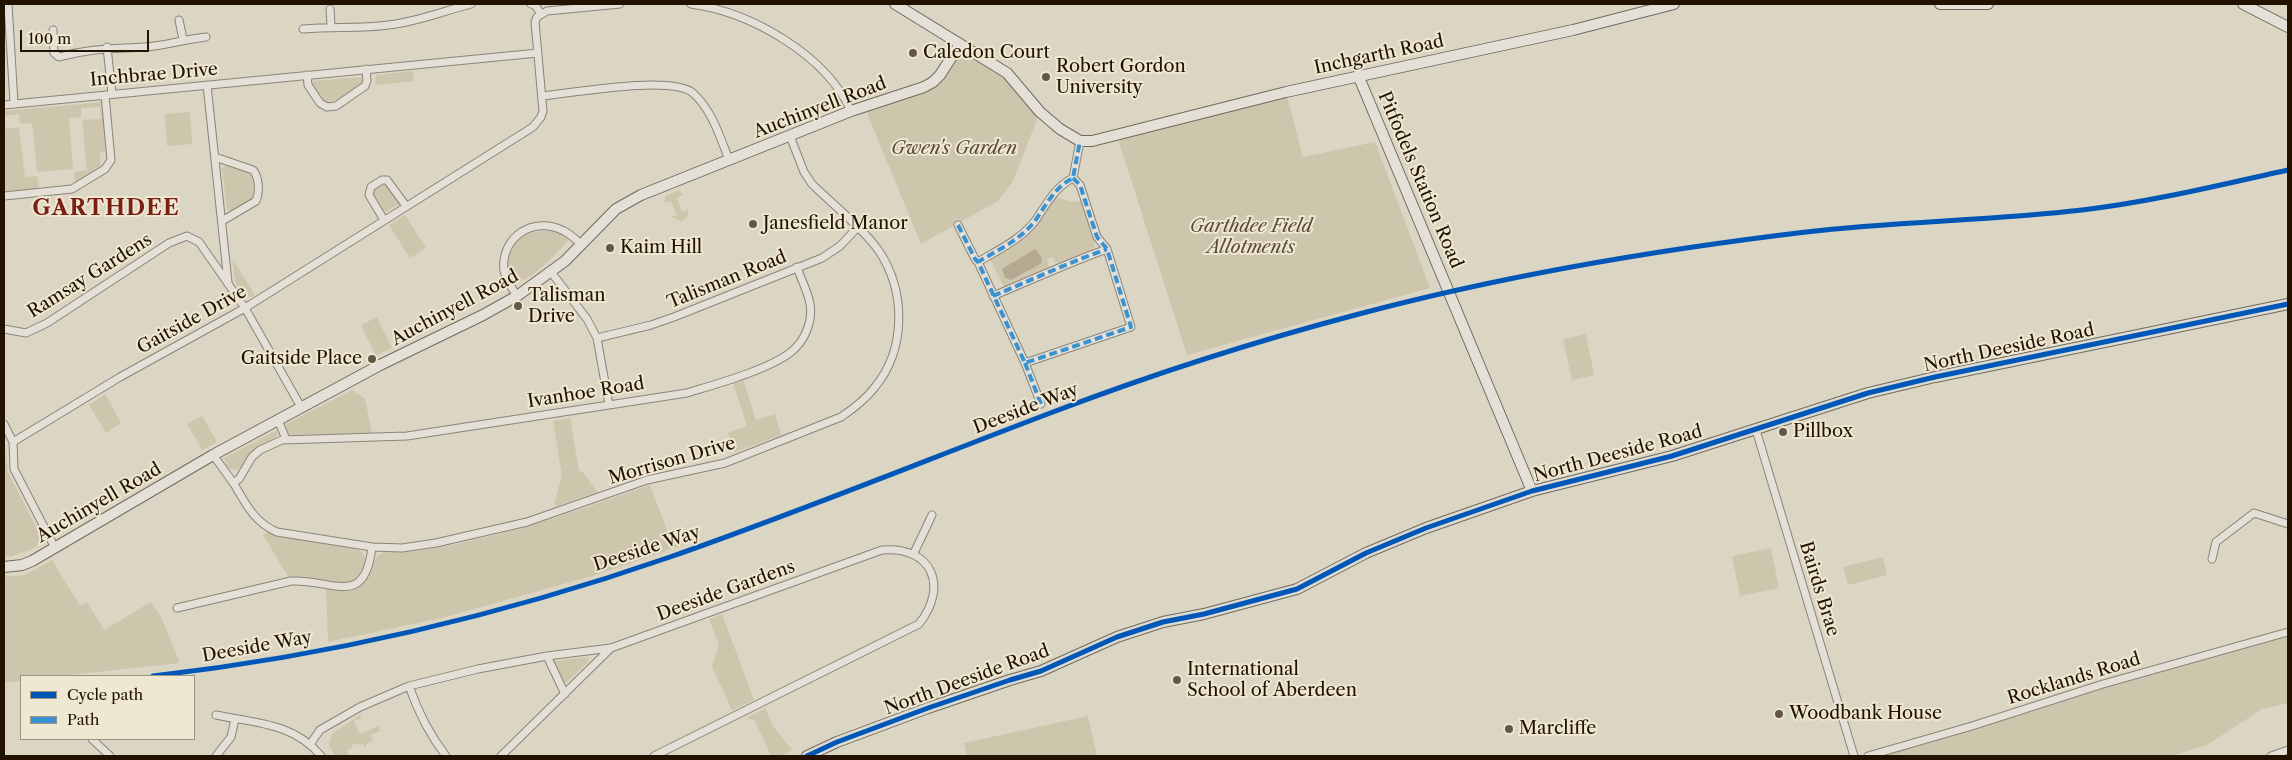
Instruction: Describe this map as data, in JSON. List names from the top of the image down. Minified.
{"streets":{"main road":["North Deeside Road"],"street":["Inchgarth Road","Inchbrae Drive","Auchinyell Road","Pitfodels Station Road","Ramsay Gardens","Talisman Road","Gaitside Drive","Ivanhoe Road","Morrison Drive","Bairds Brae","Deeside Gardens","Rocklands Road"],"cycle path":["Deeside Way"]},"crossings":[["Inchgarth Road","Pitfodels Station Road"],["Inchbrae Drive","Gaitside Drive"],["Auchinyell Road","Morrison Drive"],["Pitfodels Station Road","North Deeside Road"],["Ramsay Gardens","Gaitside Drive"],["Talisman Road","Ivanhoe Road"],["Talisman Road","Morrison Drive"],["North Deeside Road","Bairds Brae"],["Ivanhoe Road","Morrison Drive"]],"districts":["GARTHDEE"],"parks":["Gwen's Garden","Garthdee Field Allotments"],"places":["Caledon Court","Robert Gordon University","Janesfield Manor","Kaim Hill","Talisman Drive","Gaitside Place","Pillbox","International School of Aberdeen","Woodbank House","Marcliffe"],"legend":["Cycle path","Path"],"scale_bar":"100 m"}
